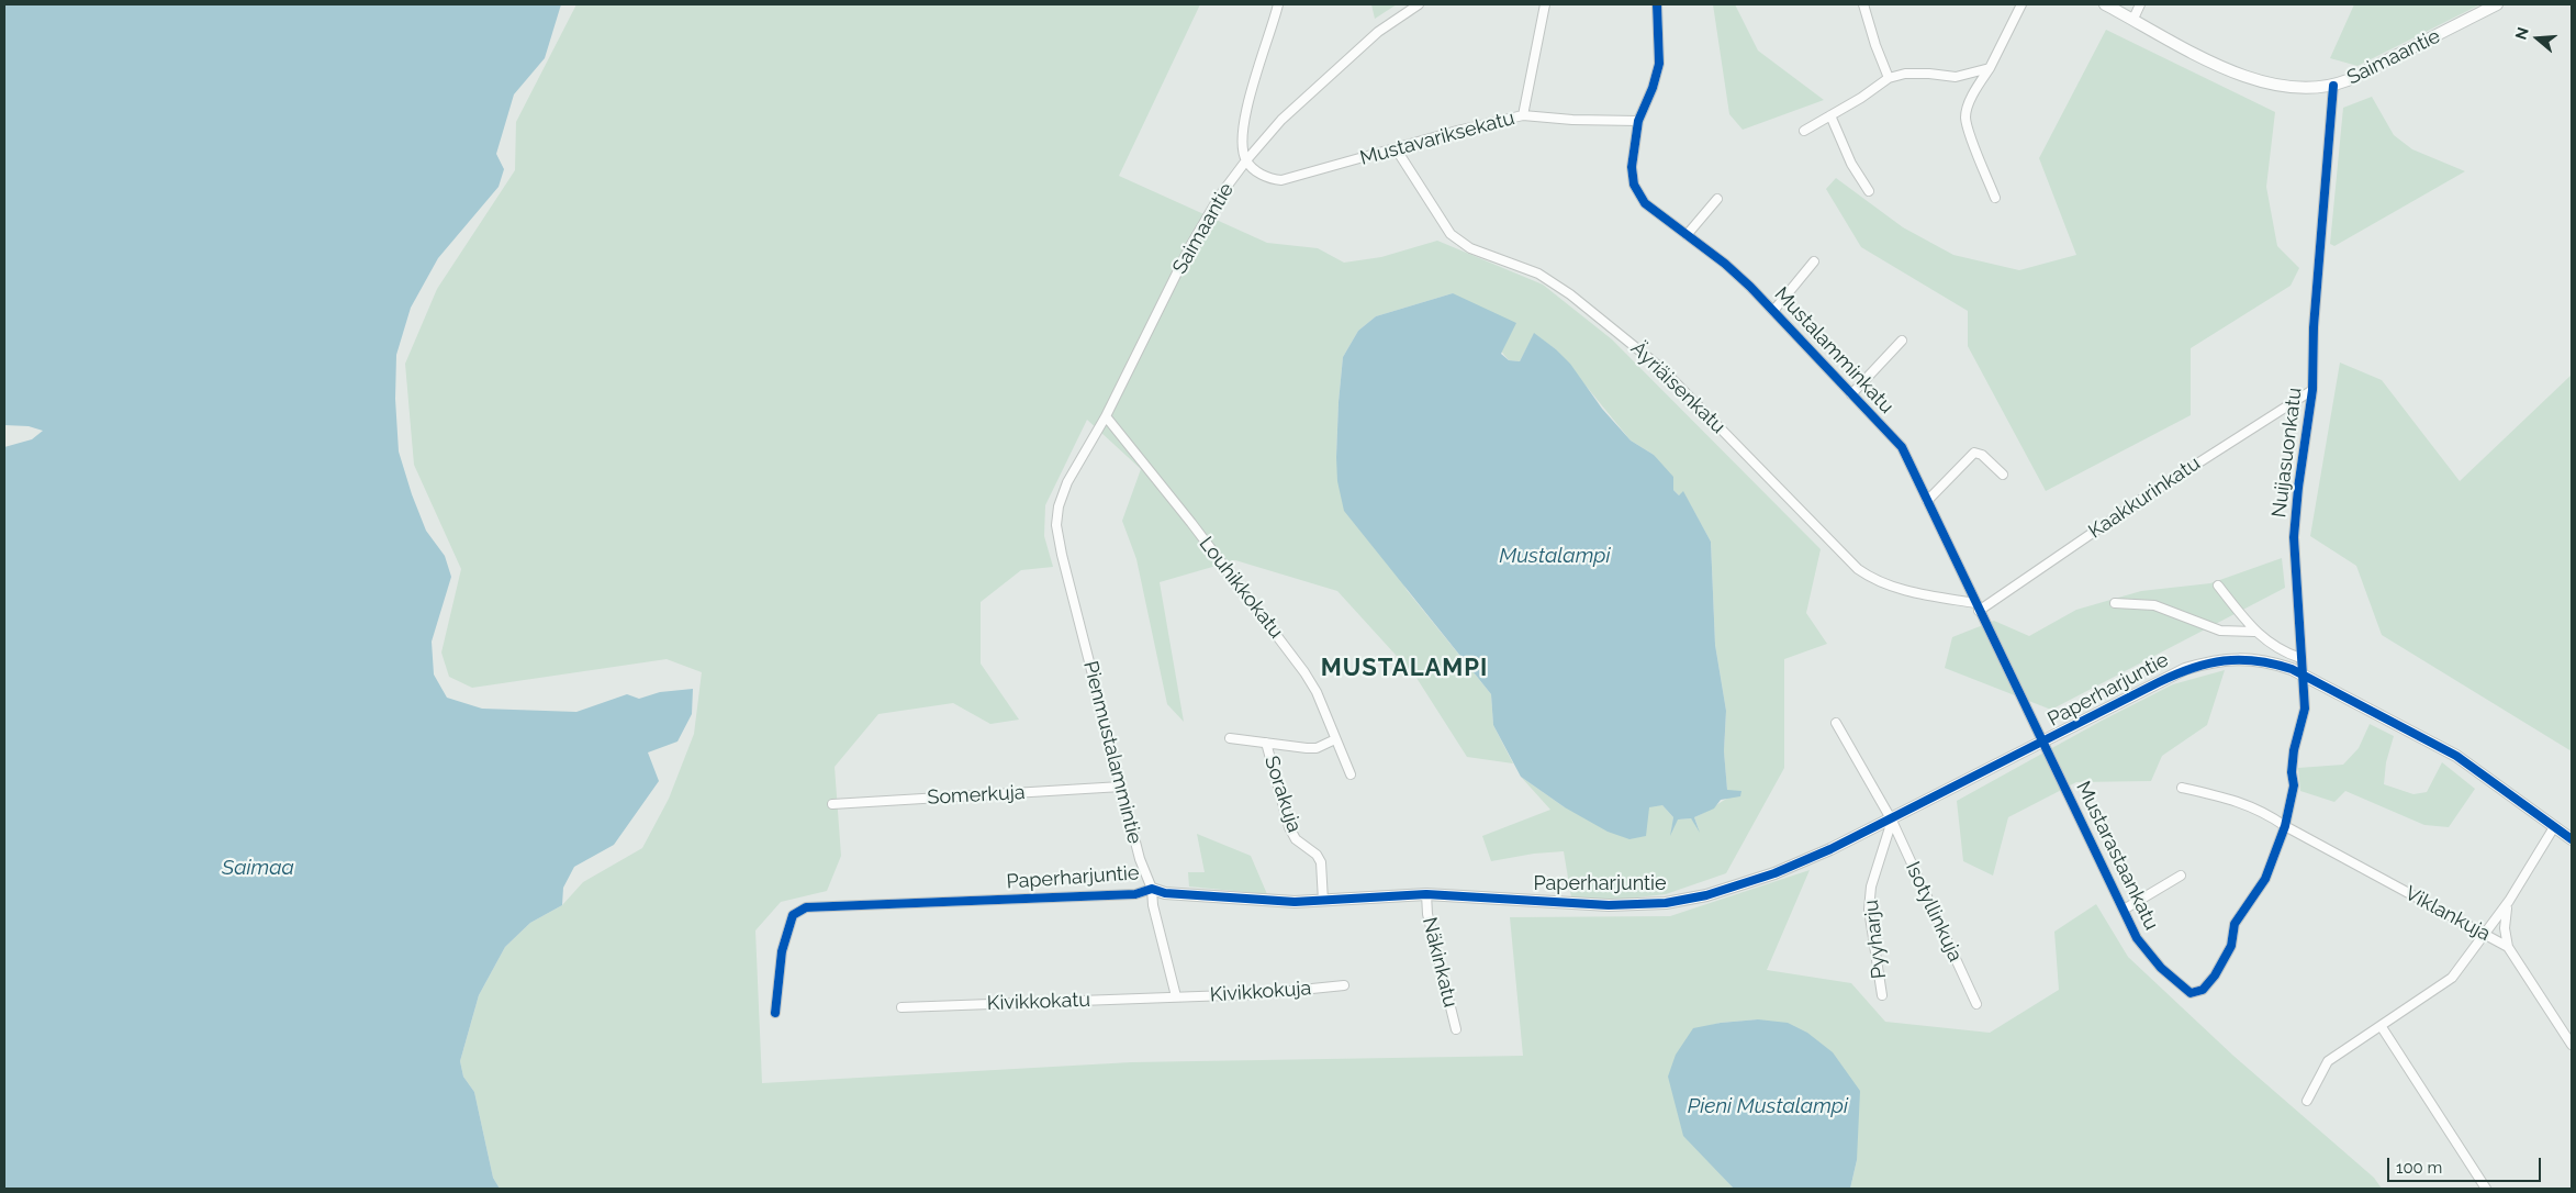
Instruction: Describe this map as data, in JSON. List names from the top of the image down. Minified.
{"streets":{"street":["Saimaantie","Mustavariksekatu","Mustalamminkatu","Äyriäisenkatu","Nuijasuonkatu","Kaakkurinkatu","Louhikkokatu","Paperharjuntie","Pienmustalammintie","Sorakuja","Somerkuja","Mustarastaankatu","Isotyllinkuja","Viklankuja","Pyyharju","Näkinkatu","Kivikkokuja","Kivikkokatu"]},"crossings":[["Saimaantie","Mustavariksekatu"],["Saimaantie","Nuijasuonkatu"],["Saimaantie","Louhikkokatu"],["Saimaantie","Pienmustalammintie"],["Mustavariksekatu","Mustalamminkatu"],["Mustavariksekatu","Äyriäisenkatu"],["Mustalamminkatu","Äyriäisenkatu"],["Mustalamminkatu","Kaakkurinkatu"],["Mustalamminkatu","Paperharjuntie"],["Mustalamminkatu","Mustarastaankatu"],["Äyriäisenkatu","Kaakkurinkatu"],["Nuijasuonkatu","Kaakkurinkatu"],["Nuijasuonkatu","Paperharjuntie"],["Nuijasuonkatu","Mustarastaankatu"],["Nuijasuonkatu","Viklankuja"],["Paperharjuntie","Pienmustalammintie"],["Paperharjuntie","Sorakuja"],["Paperharjuntie","Mustarastaankatu"],["Paperharjuntie","Isotyllinkuja"],["Paperharjuntie","Pyyharju"],["Paperharjuntie","Näkinkatu"],["Pienmustalammintie","Somerkuja"],["Pienmustalammintie","Kivikkokuja"],["Pienmustalammintie","Kivikkokatu"],["Isotyllinkuja","Pyyharju"],["Kivikkokuja","Kivikkokatu"]],"districts":["MUSTALAMPI"],"water":["Mustalampi","Saimaa","Pieni Mustalampi"],"scale_bar":"100 m","north":"left"}
